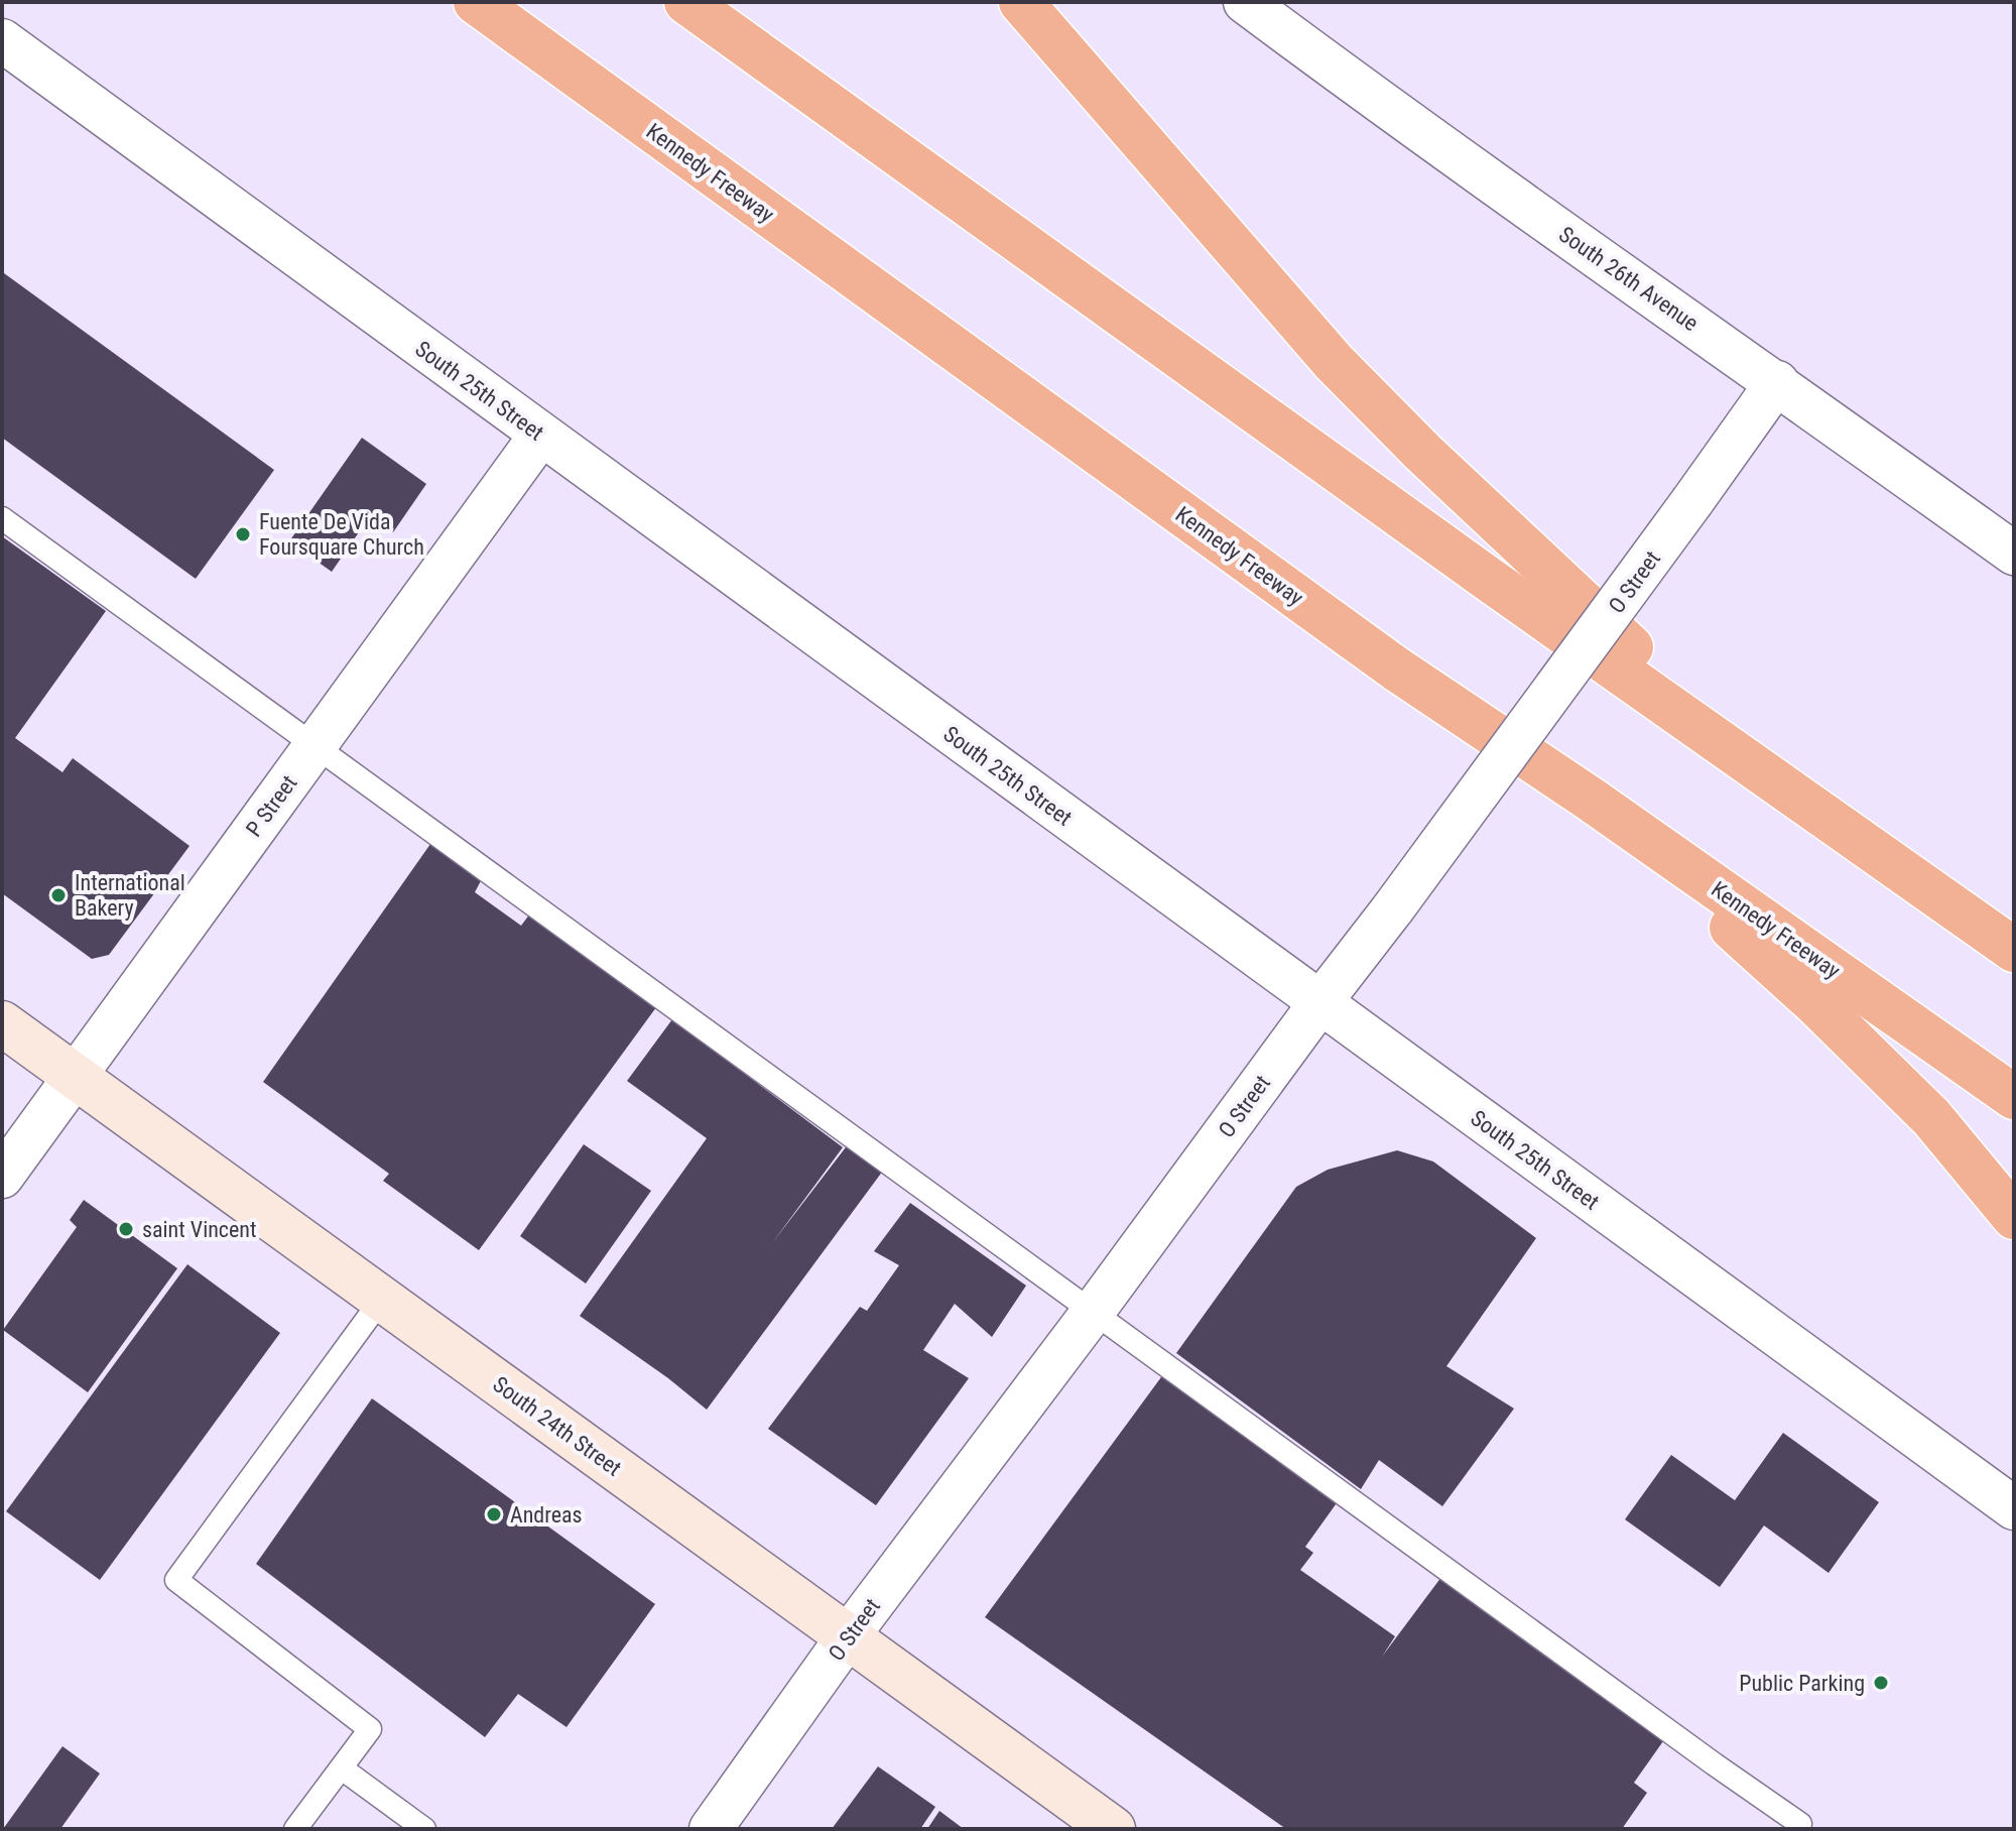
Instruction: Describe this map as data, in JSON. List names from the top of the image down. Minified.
{"streets":{"highway":["Kennedy Freeway"],"main road":["South 24th Street"],"street":["South 26th Avenue","South 25th Street","O Street","P Street"]},"crossings":[["South 26th Avenue","O Street"],["South 25th Street","O Street"],["South 25th Street","P Street"],["O Street","South 24th Street"],["P Street","South 24th Street"]],"places":["Fuente De Vida Foursquare Church","International Bakery","saint Vincent","Andreas","Public Parking"]}
